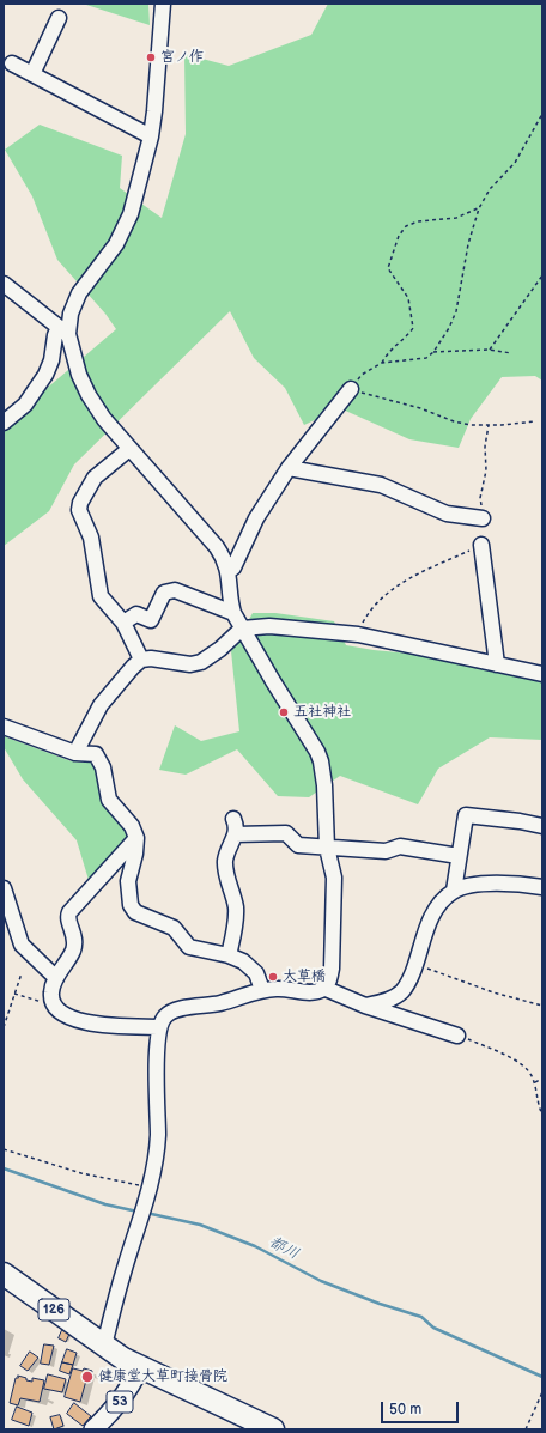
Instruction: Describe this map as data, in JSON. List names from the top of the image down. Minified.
{"streets":{"highway":["126"],"main road":["53"]},"crossings":[["126","53"]],"water":["都川"],"places":["宮ノ作","五社神社","大草橋","健康堂大草町接骨院"],"scale_bar":"50 m"}
